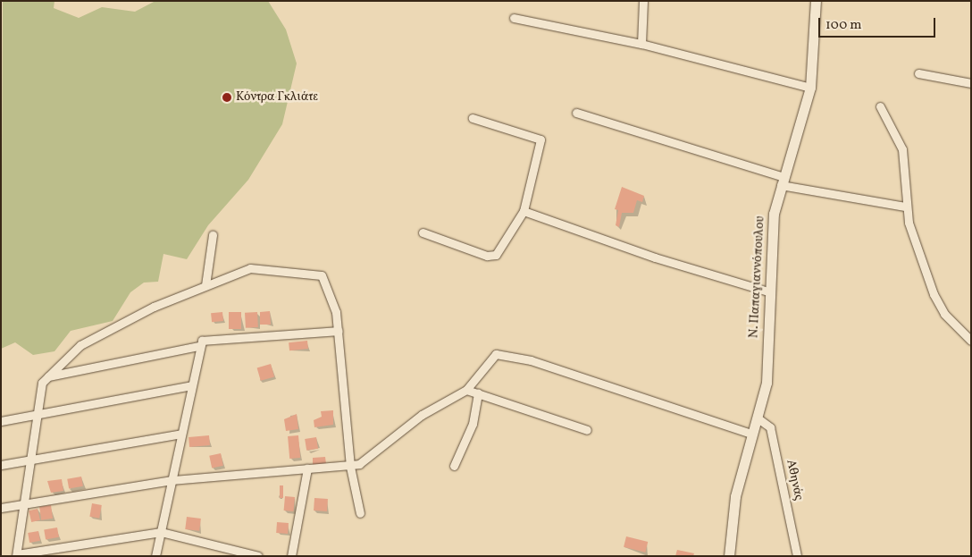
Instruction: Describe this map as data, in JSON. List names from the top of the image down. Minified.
{"streets":{"street":["Ν. Παπαγιαννόπουλου","Αθηνάς"]},"crossings":[["Ν. Παπαγιαννόπουλου","Αθηνάς"]],"places":["Κόντρα Γκλιάτε"],"scale_bar":"100 m"}
